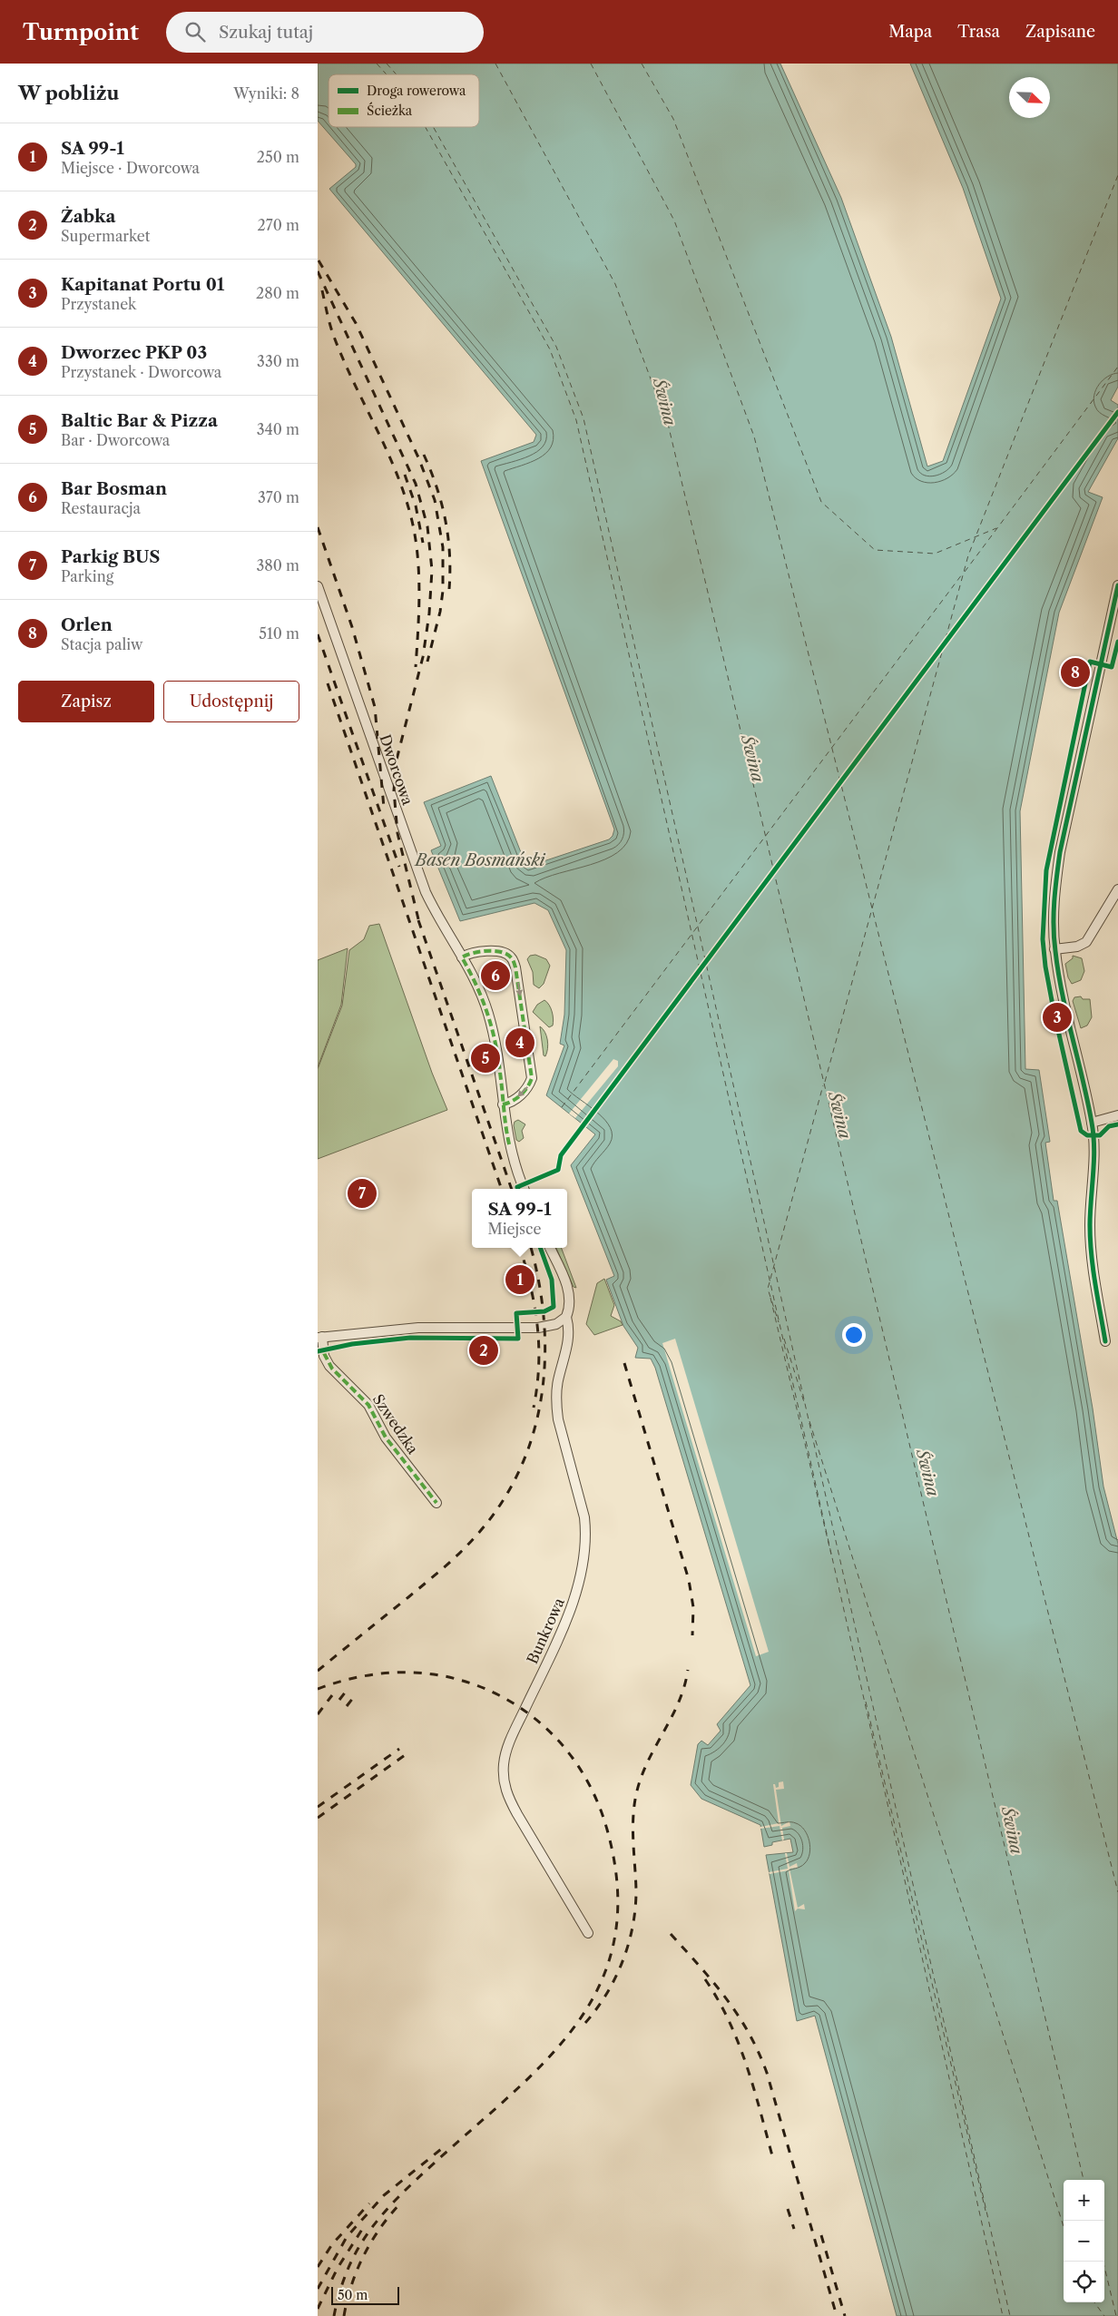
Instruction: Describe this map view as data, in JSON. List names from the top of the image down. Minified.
{"streets":{"street":["Dworcowa","Szwedzka","Bunkrowa"]},"water":["Świna","Basen Bosmański"],"legend":["Droga rowerowa","Ścieżka"],"scale_bar":"50 m","north":"bottom right","page":{"header":"Turnpoint","search":"Szukaj tutaj","nav":["Mapa","Trasa","Zapisane"],"heading":["W pobliżu","Wyniki: 8"],"list":[{"mark":"1","name":"SA 99-1","note":"Miejsce · Dworcowa","value":"250 m"},{"mark":"2","name":"Żabka","note":"Supermarket","value":"270 m"},{"mark":"3","name":"Kapitanat Portu 01","note":"Przystanek","value":"280 m"},{"mark":"4","name":"Dworzec PKP 03","note":"Przystanek · Dworcowa","value":"330 m"},{"mark":"5","name":"Baltic Bar & Pizza","note":"Bar · Dworcowa","value":"340 m"},{"mark":"6","name":"Bar Bosman","note":"Restauracja","value":"370 m"},{"mark":"7","name":"Parkig BUS","note":"Parking","value":"380 m"},{"mark":"8","name":"Orlen","note":"Stacja paliw","value":"510 m"}],"pins":["8","6","3","4","5","7","1","2"],"buttons":["Zapisz","Udostępnij"],"popup":["SA 99-1","Miejsce"],"map_buttons":["+","−"],"scale":"50 m"}}
